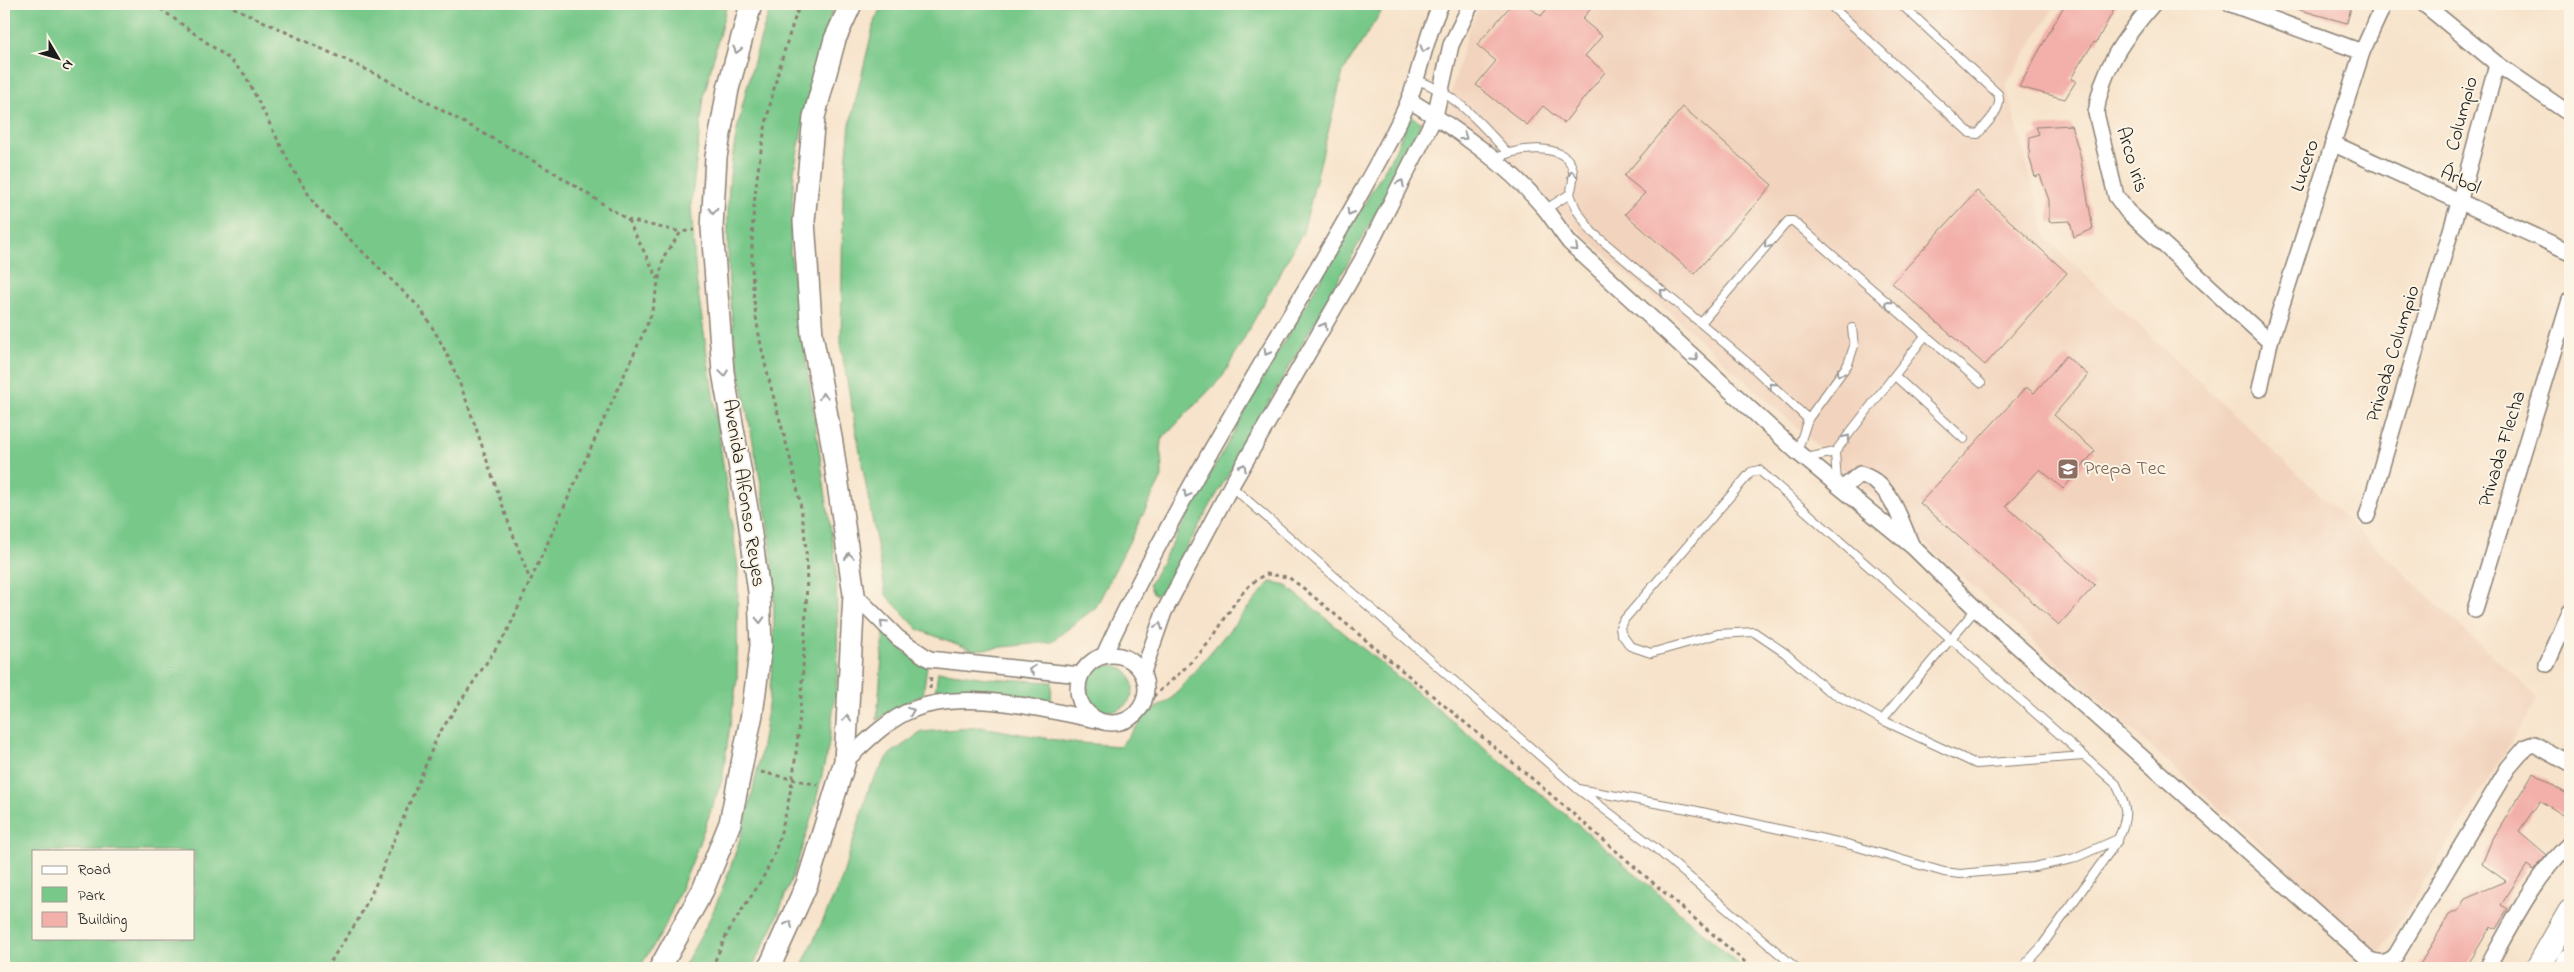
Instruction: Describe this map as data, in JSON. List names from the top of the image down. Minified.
{"streets":{"main road":["Avenida Alfonso Reyes"],"street":["Columpio","Arco Iris","Lucero","Árbol","Privada Columpio","Privada Flecha"]},"crossings":[["Columpio","Árbol"],["Columpio","Privada Columpio"],["Arco Iris","Lucero"],["Lucero","Árbol"],["Árbol","Privada Columpio"]],"places":{"school or university":["Prepa Tec"]},"legend":["Road","Park","Building"],"north":"bottom right"}
